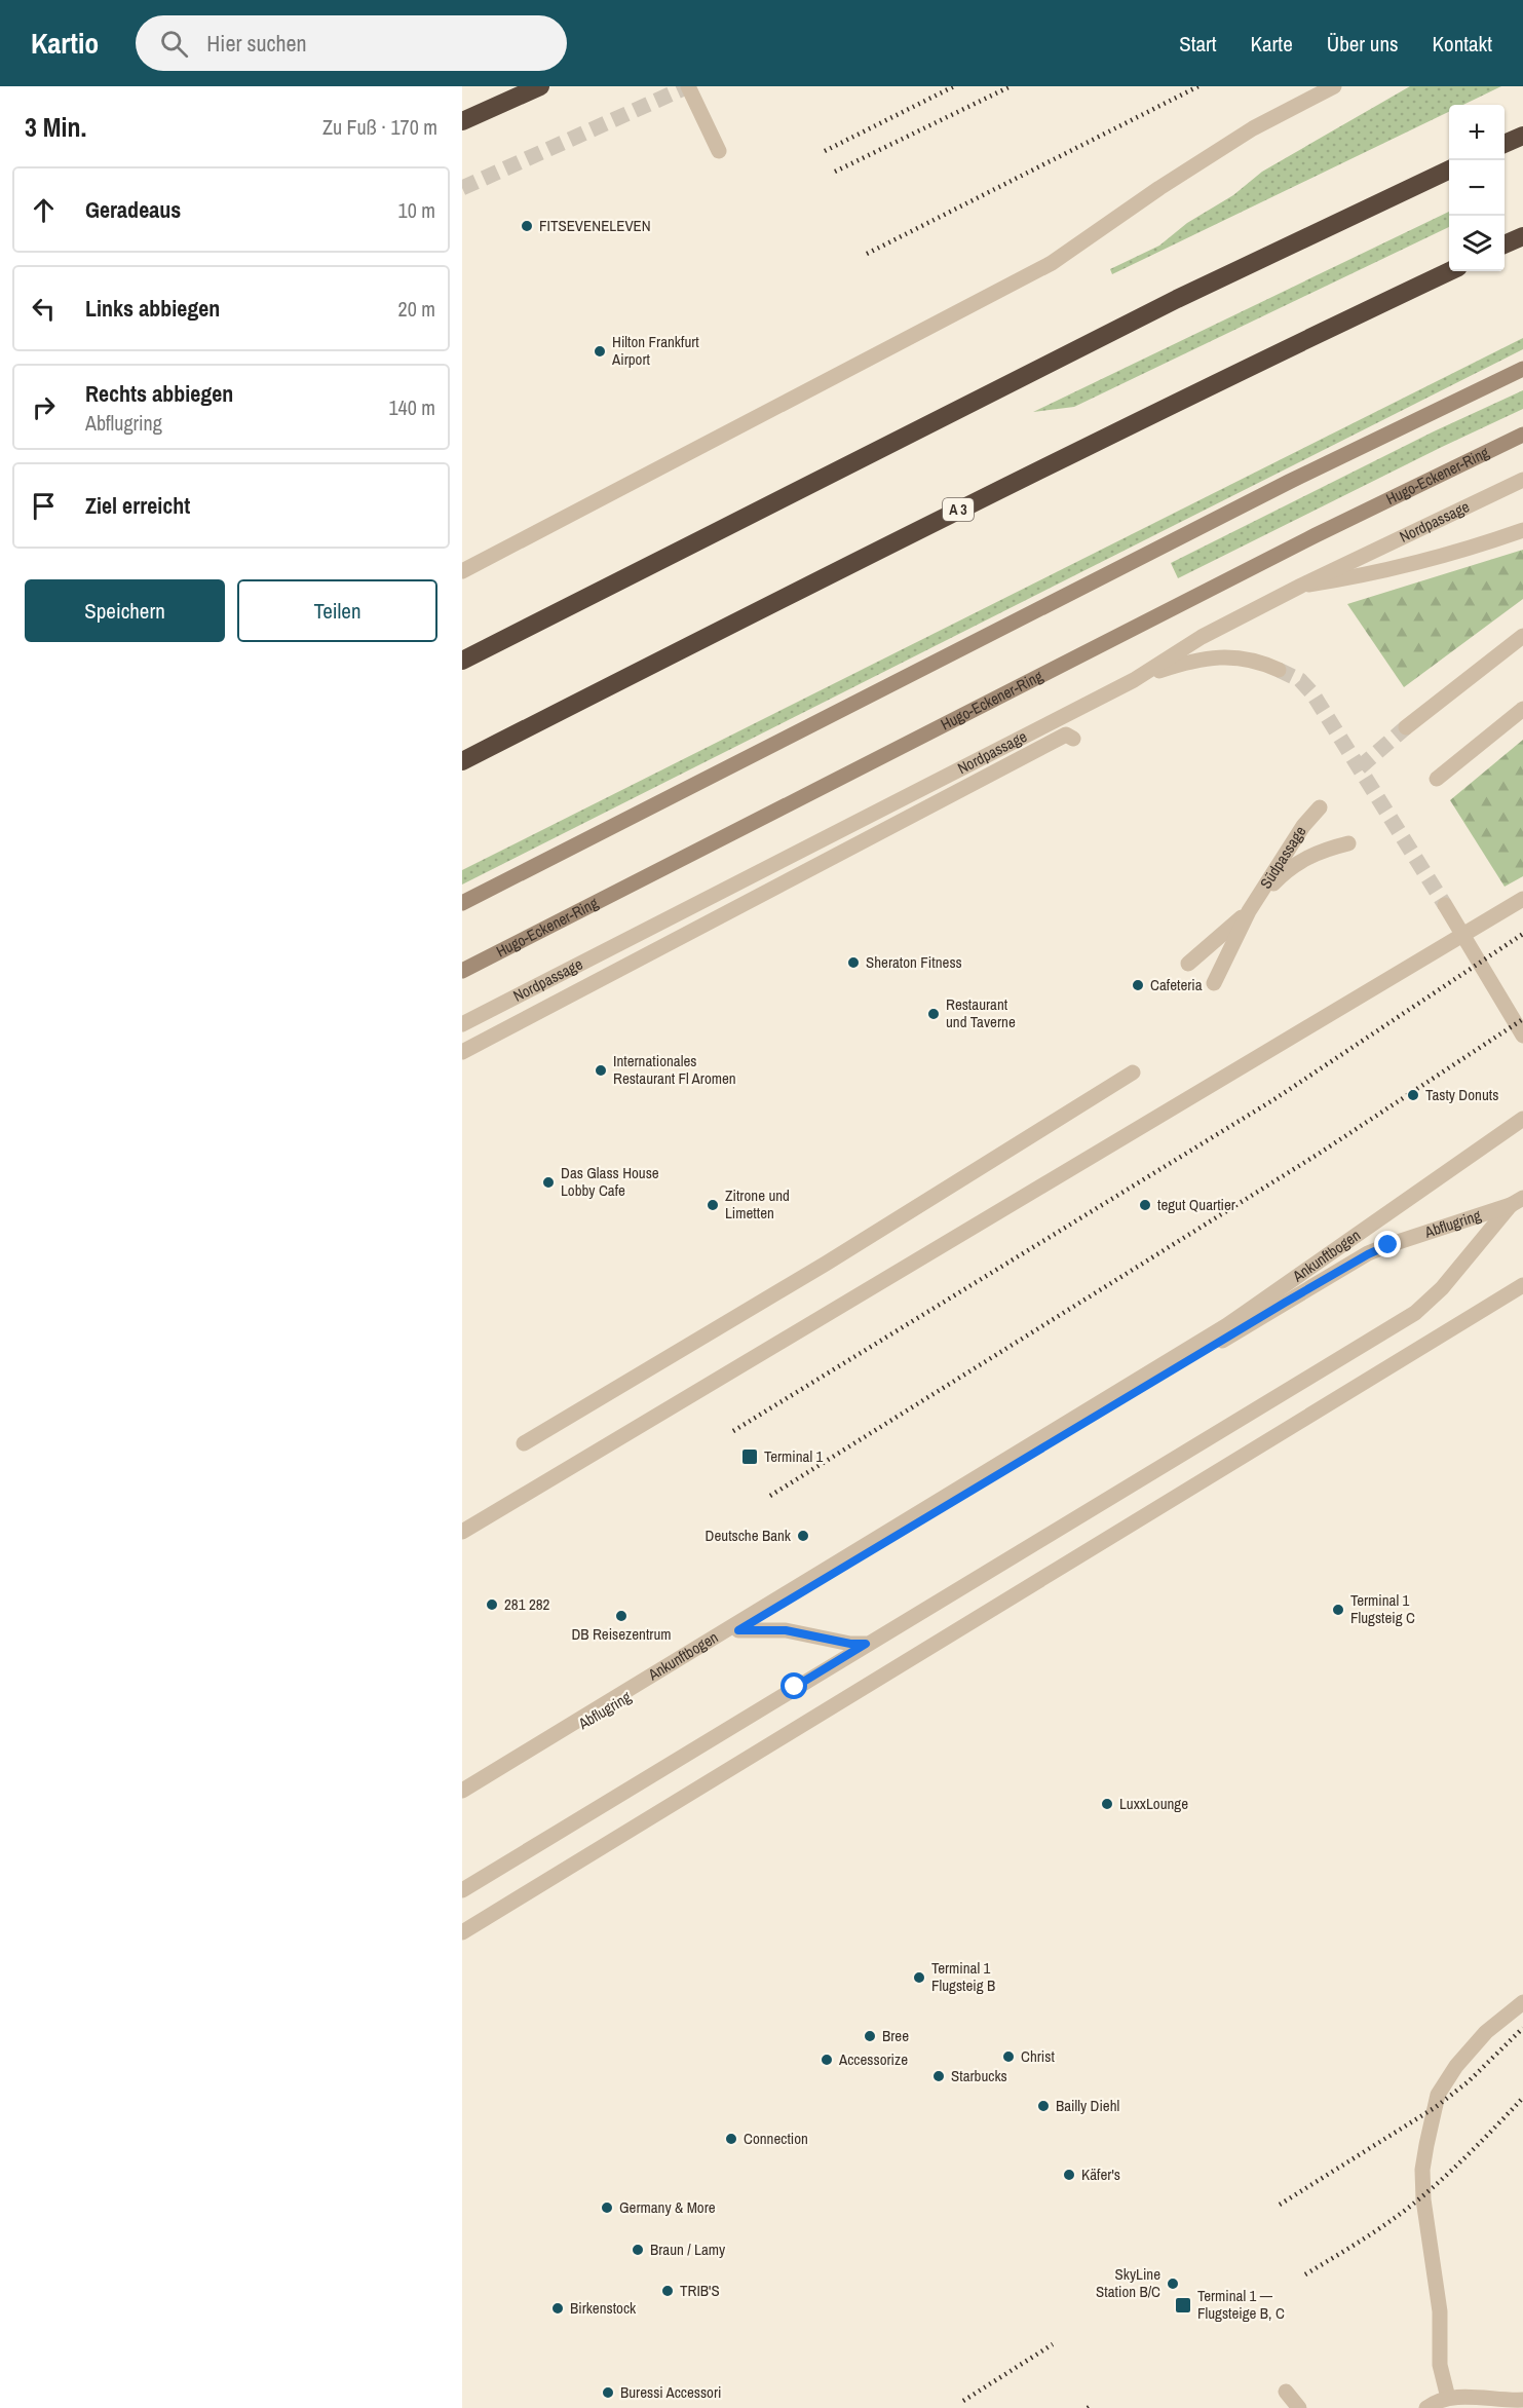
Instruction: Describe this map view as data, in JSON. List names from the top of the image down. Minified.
{"streets":{"highway":["A 3"],"street":["Hugo-Eckener-Ring","Nordpassage","Südpassage","Abflugring","Ankunftbogen"]},"places":{"other":["FITSEVENELEVEN","Hilton Frankfurt Airport","Sheraton Fitness","Cafeteria","Restaurant und Taverne","Internationales Restaurant Fl Aromen","Tasty Donuts","Das Glass House Lobby Cafe","Zitrone und Limetten","tegut Quartier","Deutsche Bank","281 282","Terminal 1 Flugsteig C","DB Reisezentrum","LuxxLounge","Terminal 1 Flugsteig B","Bree","Christ","Accessorize","Starbucks","Bailly Diehl","Connection","Käfer's","Germany & More","Braun / Lamy","SkyLine Station B/C","TRIB'S","Birkenstock","Buressi Accessori"],"transit":["Terminal 1","Terminal 1 — Flugsteige B, C"]},"page":{"header":"Kartio","search":"Hier suchen","nav":["Start","Karte","Über uns","Kontakt"],"heading":["3 Min.","Zu Fuß · 170 m"],"map_buttons":["+","−"],"list":[["Geradeaus","10 m"],["Links abbiegen","20 m"],["Rechts abbiegen","Abflugring","140 m"],"Ziel erreicht"],"buttons":["Speichern","Teilen"]}}
